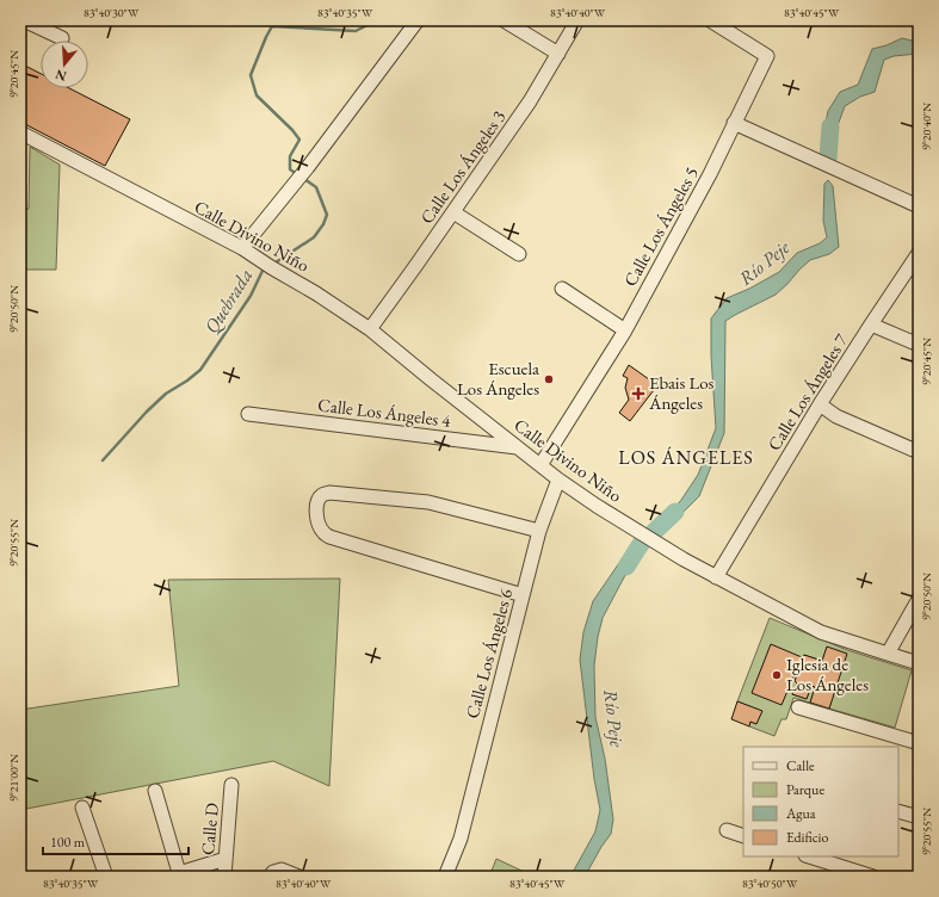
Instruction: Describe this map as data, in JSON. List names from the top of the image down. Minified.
{"streets":{"street":["Calle Los Ángeles 3","Calle Los Ángeles 5","Calle Divino Niño","Calle Los Ángeles 7","Calle Los Ángeles 4","Calle Los Ángeles 6","Calle D"]},"crossings":[["Calle Los Ángeles 3","Calle Divino Niño"],["Calle Los Ángeles 5","Calle Divino Niño"],["Calle Divino Niño","Calle Los Ángeles 7"],["Calle Divino Niño","Calle Los Ángeles 4"],["Calle Divino Niño","Calle Los Ángeles 6"]],"districts":["LOS ÁNGELES"],"water":["Río Peje","Quebrada"],"places":{"other":["Escuela Los Ángeles","Iglesia de Los Ángeles"],"health":["Ebais Los Ángeles"]},"legend":["Calle","Parque","Agua","Edificio"],"scale_bar":"100 m","north":"bottom","coordinates":["83°40'30\"W","83°40'35\"W","83°40'40\"W","83°40'45\"W","9°20'45\"N","9°20'40\"N","9°20'50\"N","9°20'55\"N","9°21'00\"N","83°40'50\"W"]}
